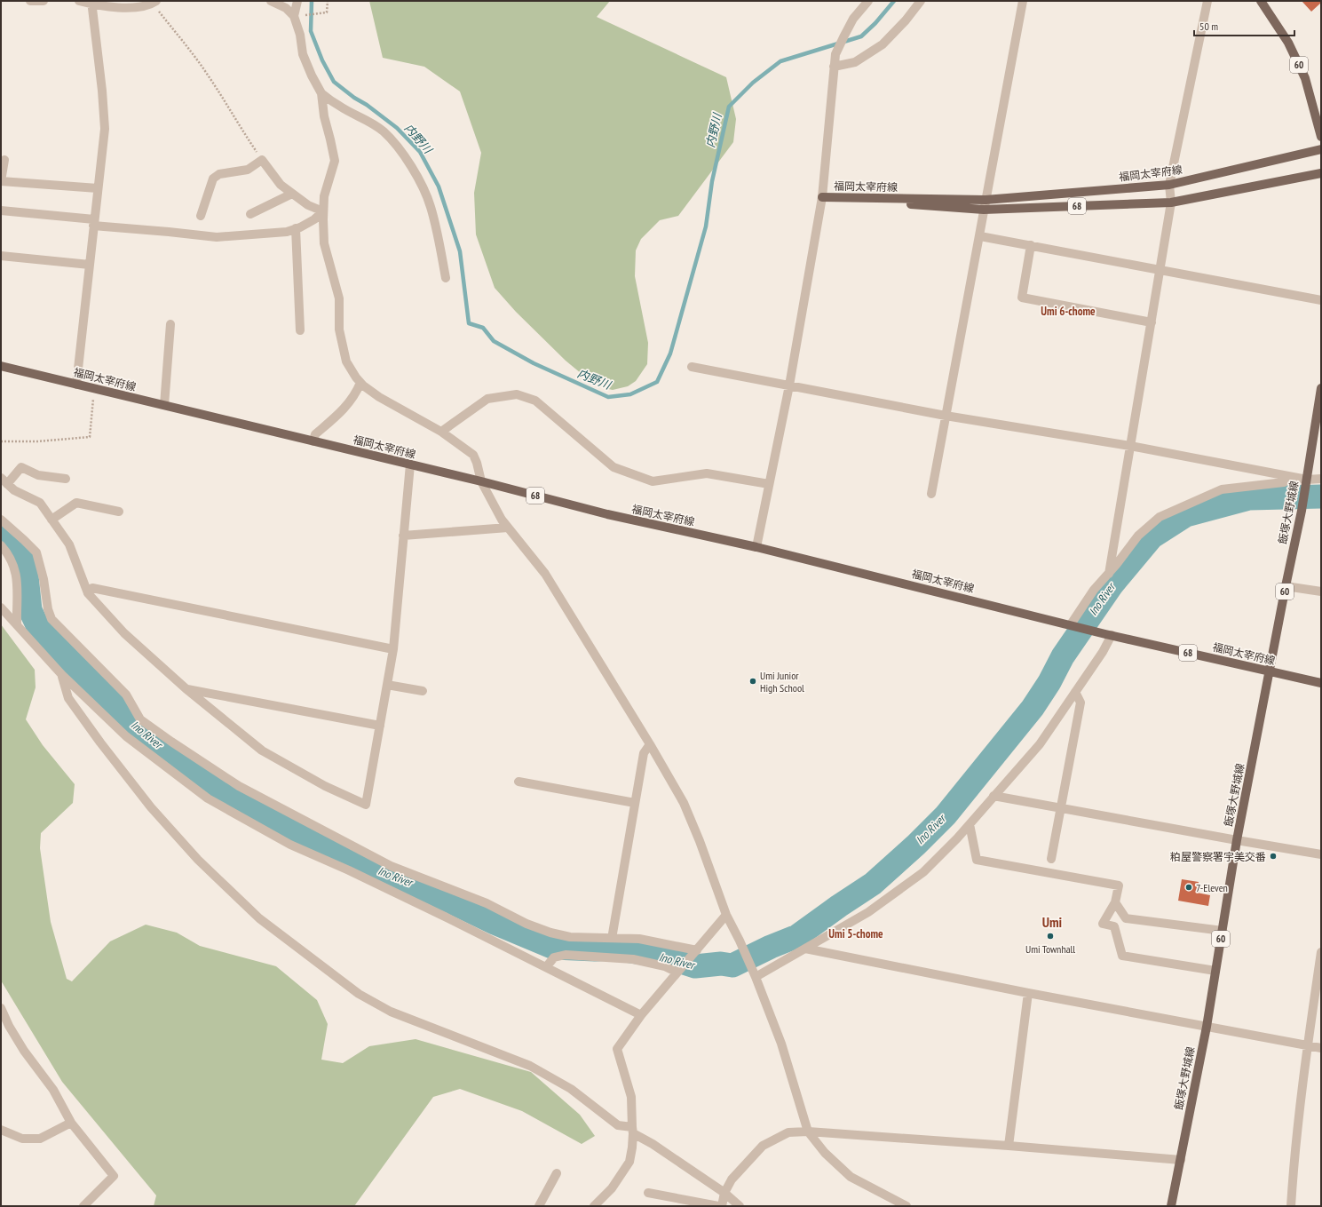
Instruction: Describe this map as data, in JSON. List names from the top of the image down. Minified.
{"streets":{"main road":["60","福岡太宰府線","68","飯塚大野城線"]},"crossings":[["福岡太宰府線","飯塚大野城線"]],"districts":["Umi 6-chome","Umi","Umi 5-chome"],"water":["内野川","Ino River"],"places":["Umi Junior High School","粕屋警察署宇美交番","7-Eleven","Umi Townhall"],"scale_bar":"50 m"}
